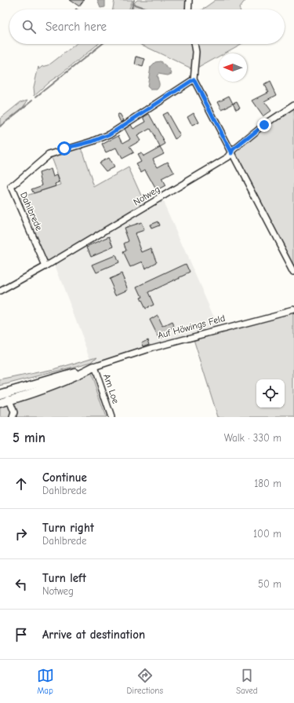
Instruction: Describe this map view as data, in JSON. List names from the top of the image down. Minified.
{"streets":{"main road":["Auf Höwings Feld"],"street":["Notweg","Dahlbrede","Am Loe"]},"crossings":[["Notweg","Dahlbrede"],["Auf Höwings Feld","Am Loe"]],"north":"left","page":{"search":"Search here","heading":["5 min","Walk · 330 m"],"list":[["Continue","Dahlbrede","180 m"],["Turn right","Dahlbrede","100 m"],["Turn left","Notweg","50 m"],"Arrive at destination"],"nav":["Map","Directions","Saved"]}}
